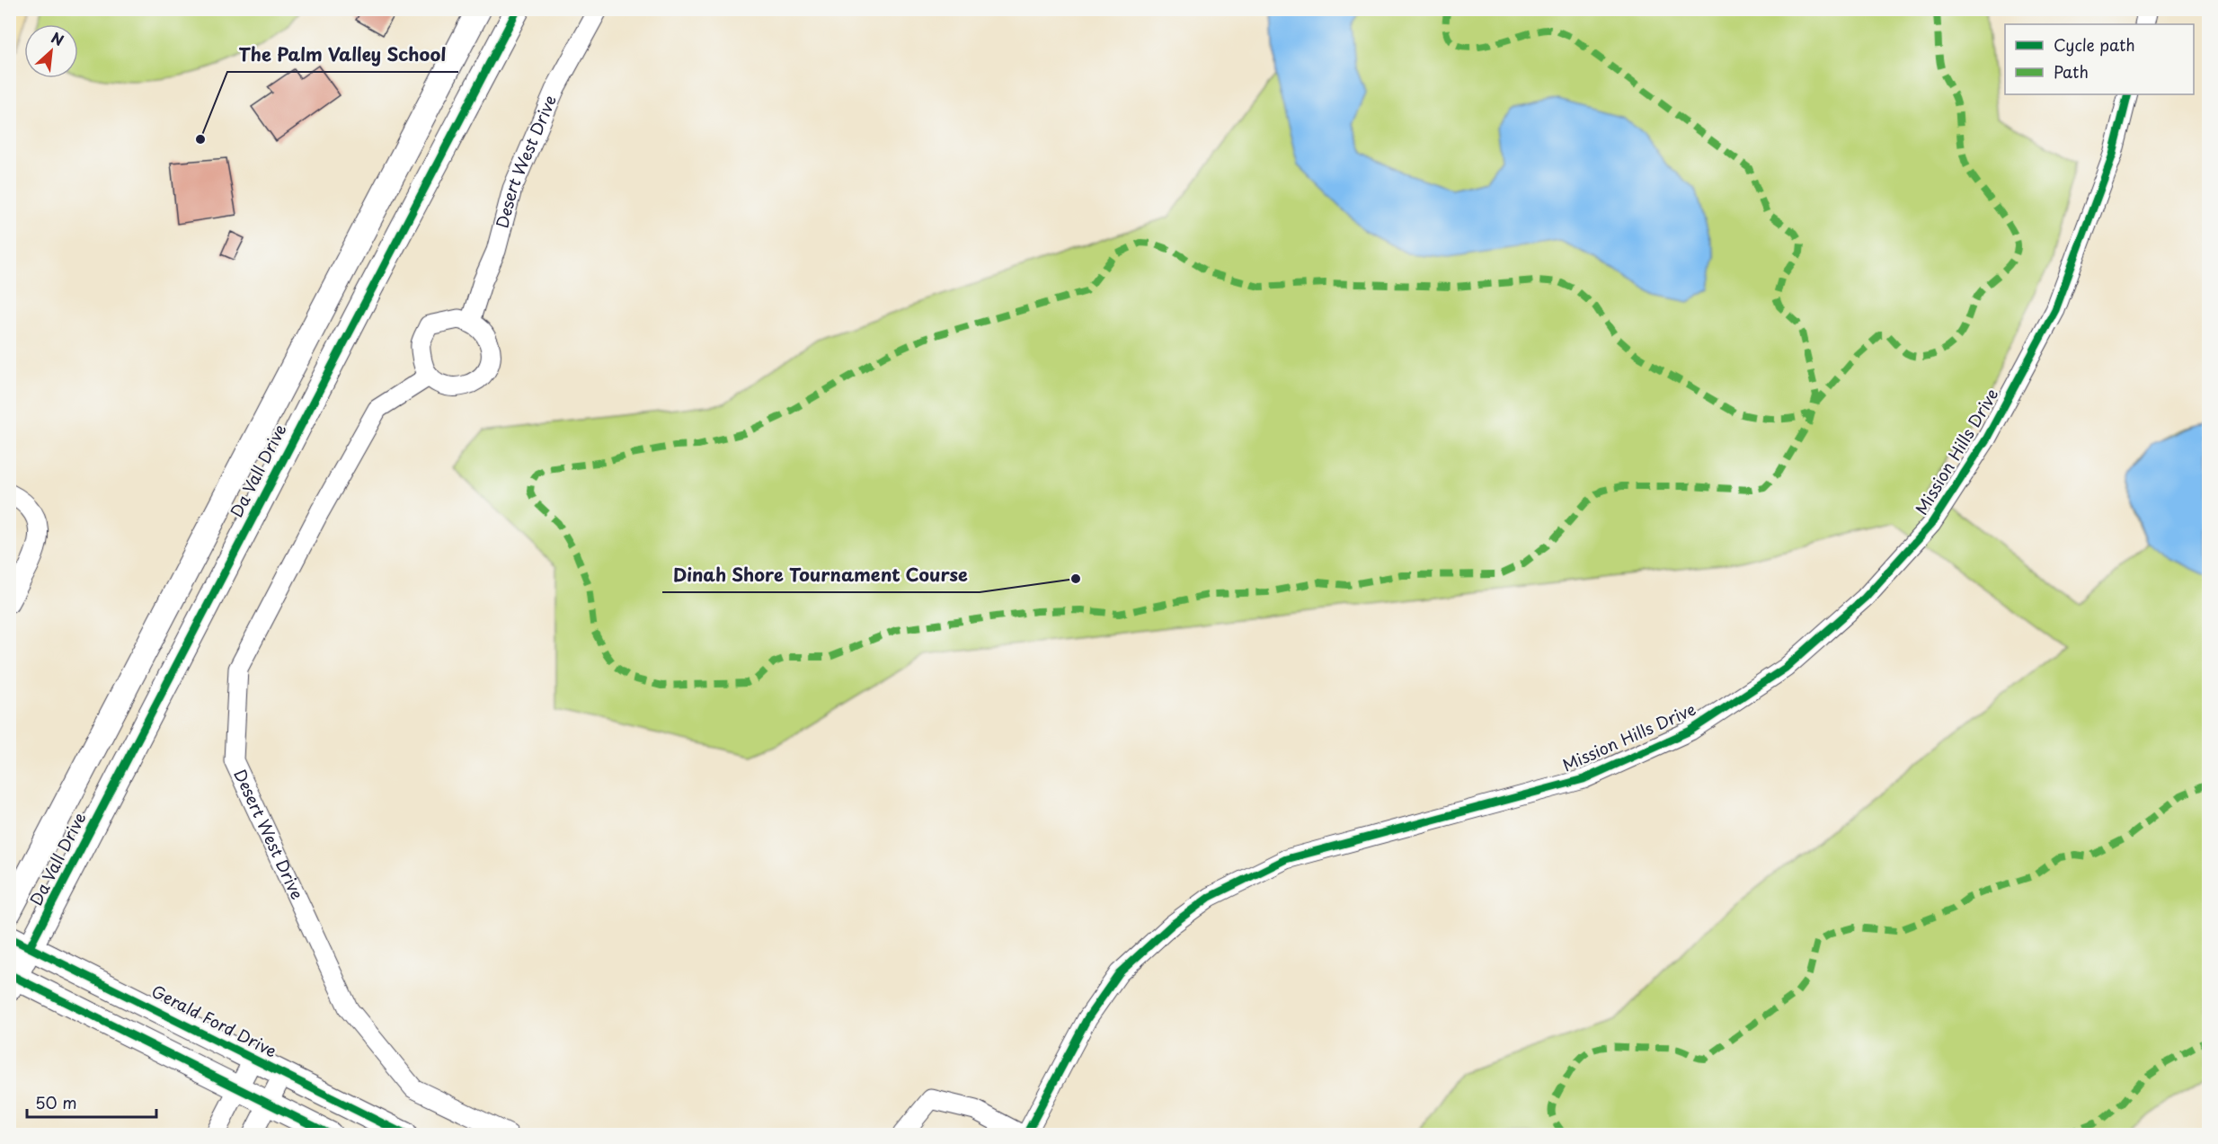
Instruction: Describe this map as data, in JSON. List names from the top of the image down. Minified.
{"streets":{"main road":["Da Vall Drive","Gerald Ford Drive"],"street":["Desert West Drive","Mission Hills Drive"]},"crossings":[["Da Vall Drive","Gerald Ford Drive"]],"places":["The Palm Valley School","Dinah Shore Tournament Course"],"legend":["Cycle path","Path"],"scale_bar":"50 m","north":"top right"}
